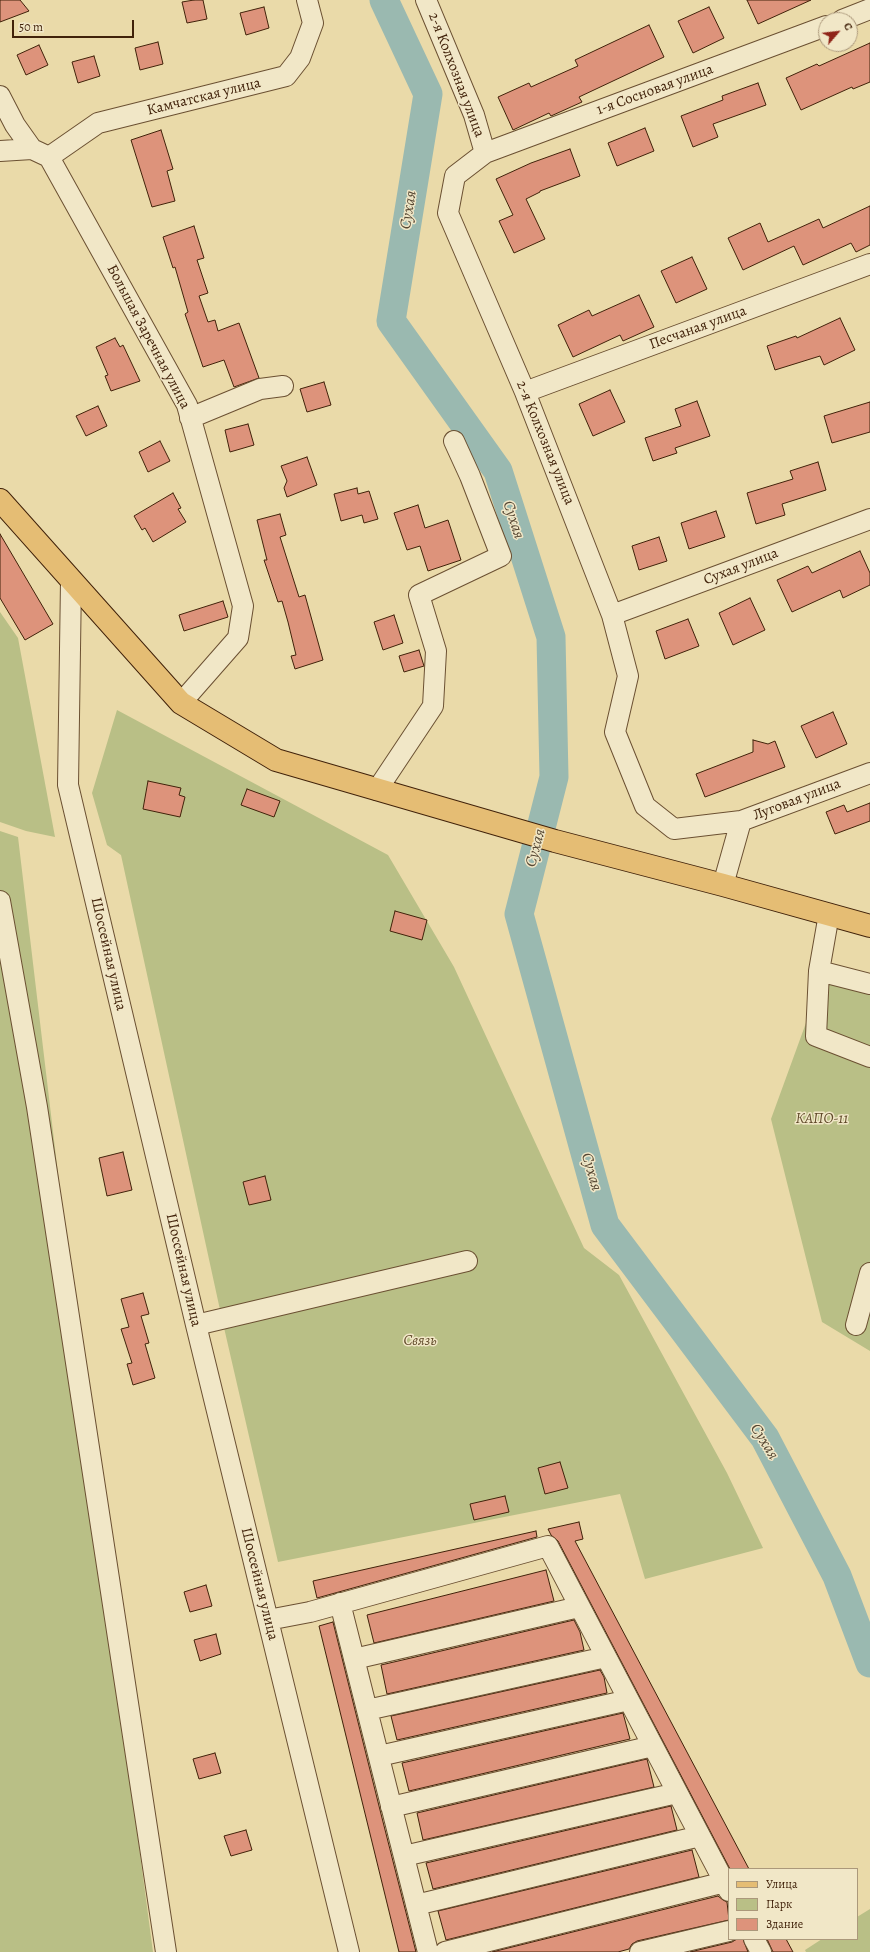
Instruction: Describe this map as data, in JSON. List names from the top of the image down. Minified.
{"streets":{"street":["2-я Колхозная улица","1-я Сосновая улица","Камчатская улица","Песчаная улица","Большая Заречная улица","Сухая улица","Луговая улица","Шоссейная улица"]},"crossings":[["2-я Колхозная улица","1-я Сосновая улица"],["2-я Колхозная улица","Песчаная улица"],["2-я Колхозная улица","Сухая улица"],["2-я Колхозная улица","Луговая улица"],["Камчатская улица","Большая Заречная улица"]],"water":["Сухая"],"parks":["КАПО-11","Связь"],"legend":["Улица","Парк","Здание"],"scale_bar":"50 m","north":"top right"}
